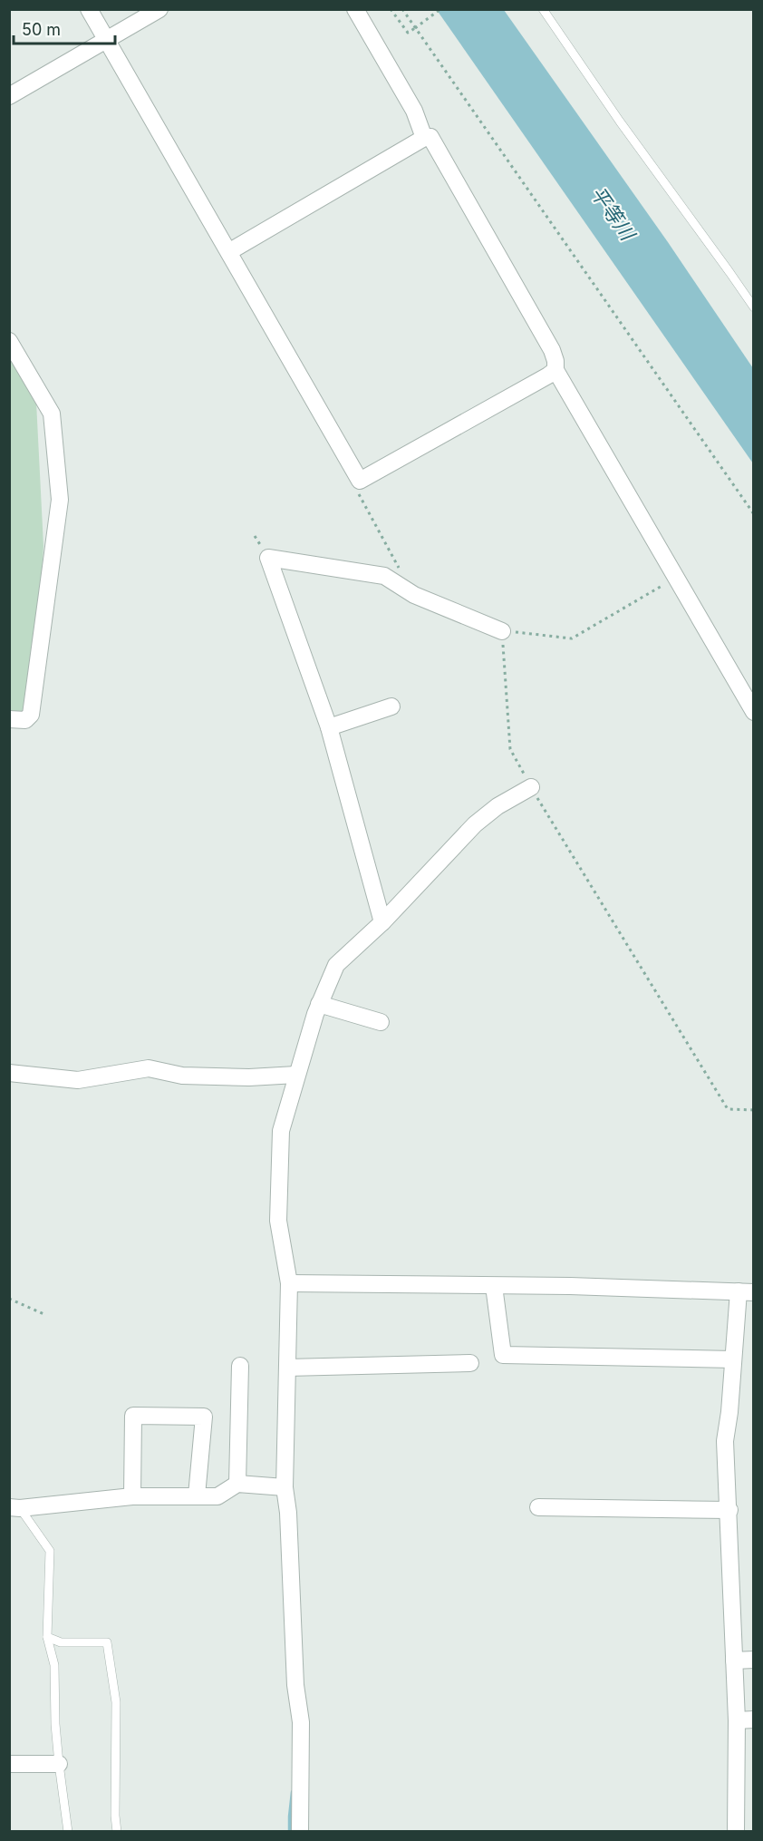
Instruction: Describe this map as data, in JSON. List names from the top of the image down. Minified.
{"water":["平等川"],"scale_bar":"50 m"}
